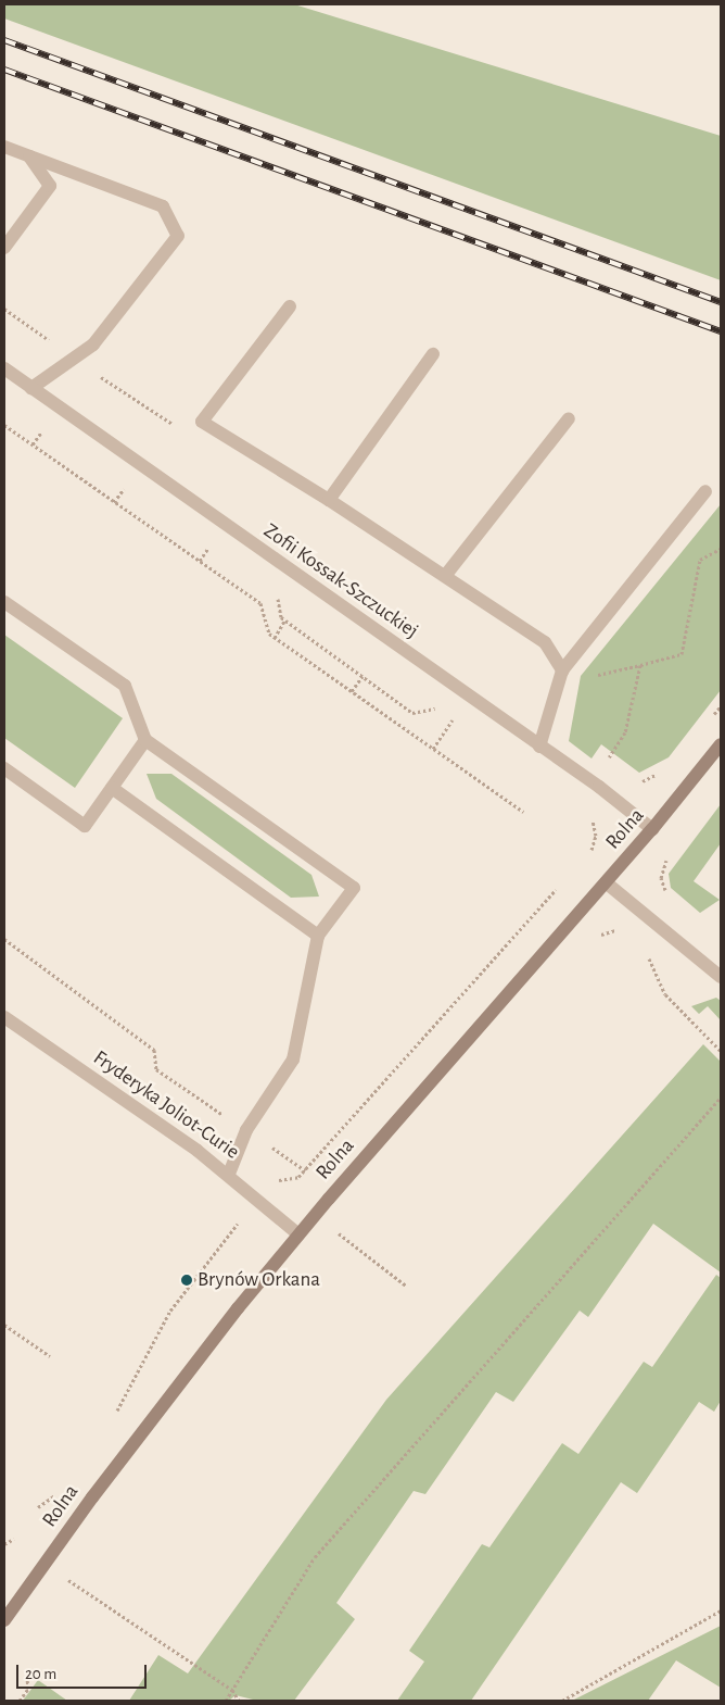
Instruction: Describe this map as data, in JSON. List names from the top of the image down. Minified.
{"streets":{"street":["Zofii Kossak-Szczuckiej","Rolna","Fryderyka Joliot-Curie"]},"crossings":[["Zofii Kossak-Szczuckiej","Rolna"],["Rolna","Fryderyka Joliot-Curie"]],"places":["Brynów Orkana"],"scale_bar":"20 m"}
